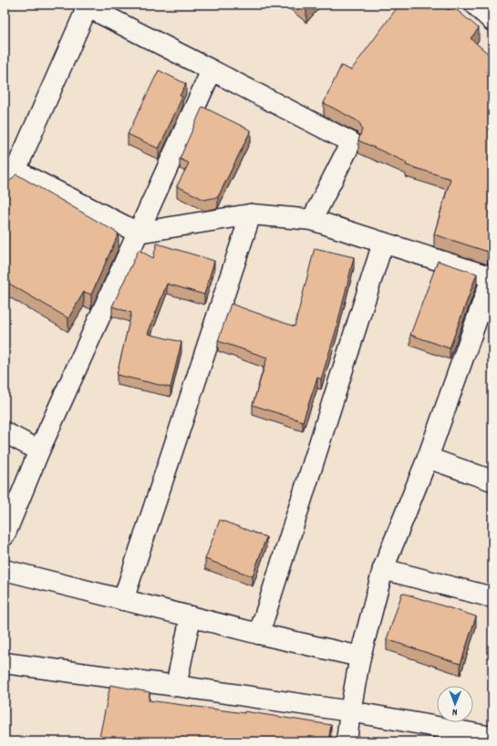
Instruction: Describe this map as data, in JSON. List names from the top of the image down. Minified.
{"north":"bottom"}
